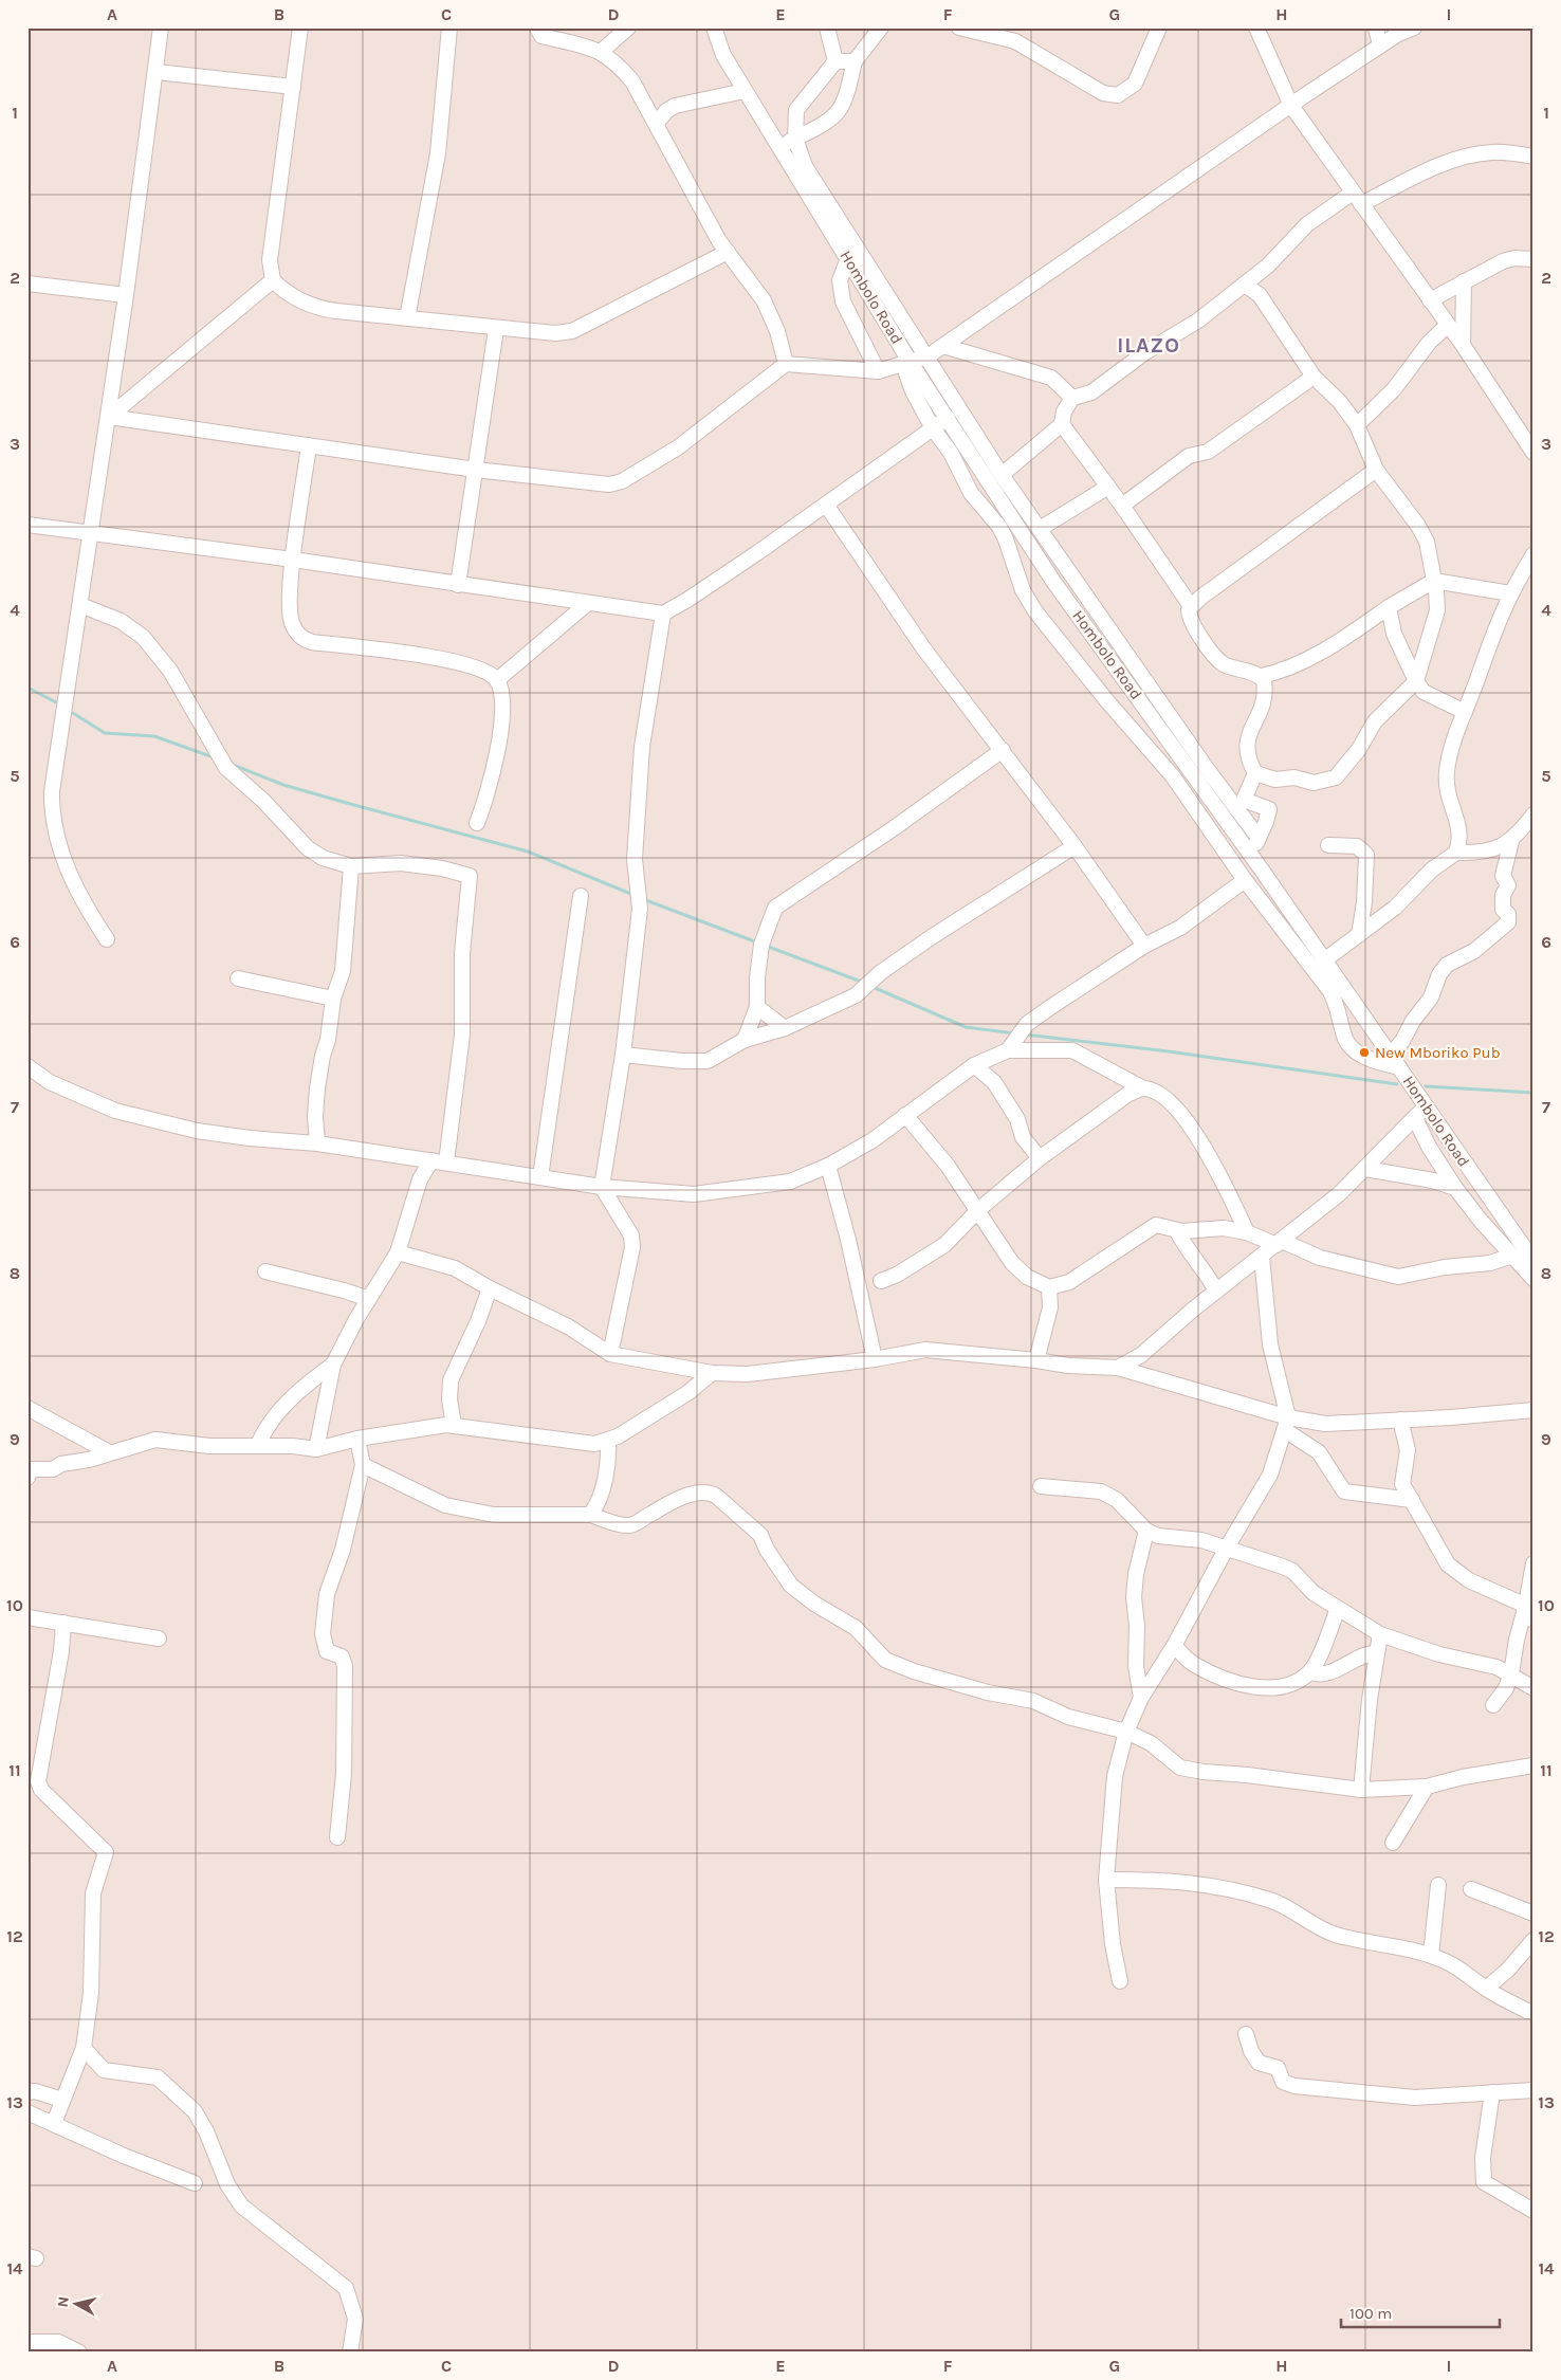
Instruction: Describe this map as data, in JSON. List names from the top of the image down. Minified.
{"streets":{"street":["Hombolo Road"]},"districts":["ILAZO"],"places":["New Mboriko Pub"],"scale_bar":"100 m","north":"left","grid":{"columns":["A","B","C","D","E","F","G","H","I"],"rows":["1","2","3","4","5","6","7","8","9","10","11","12","13","14"]}}
